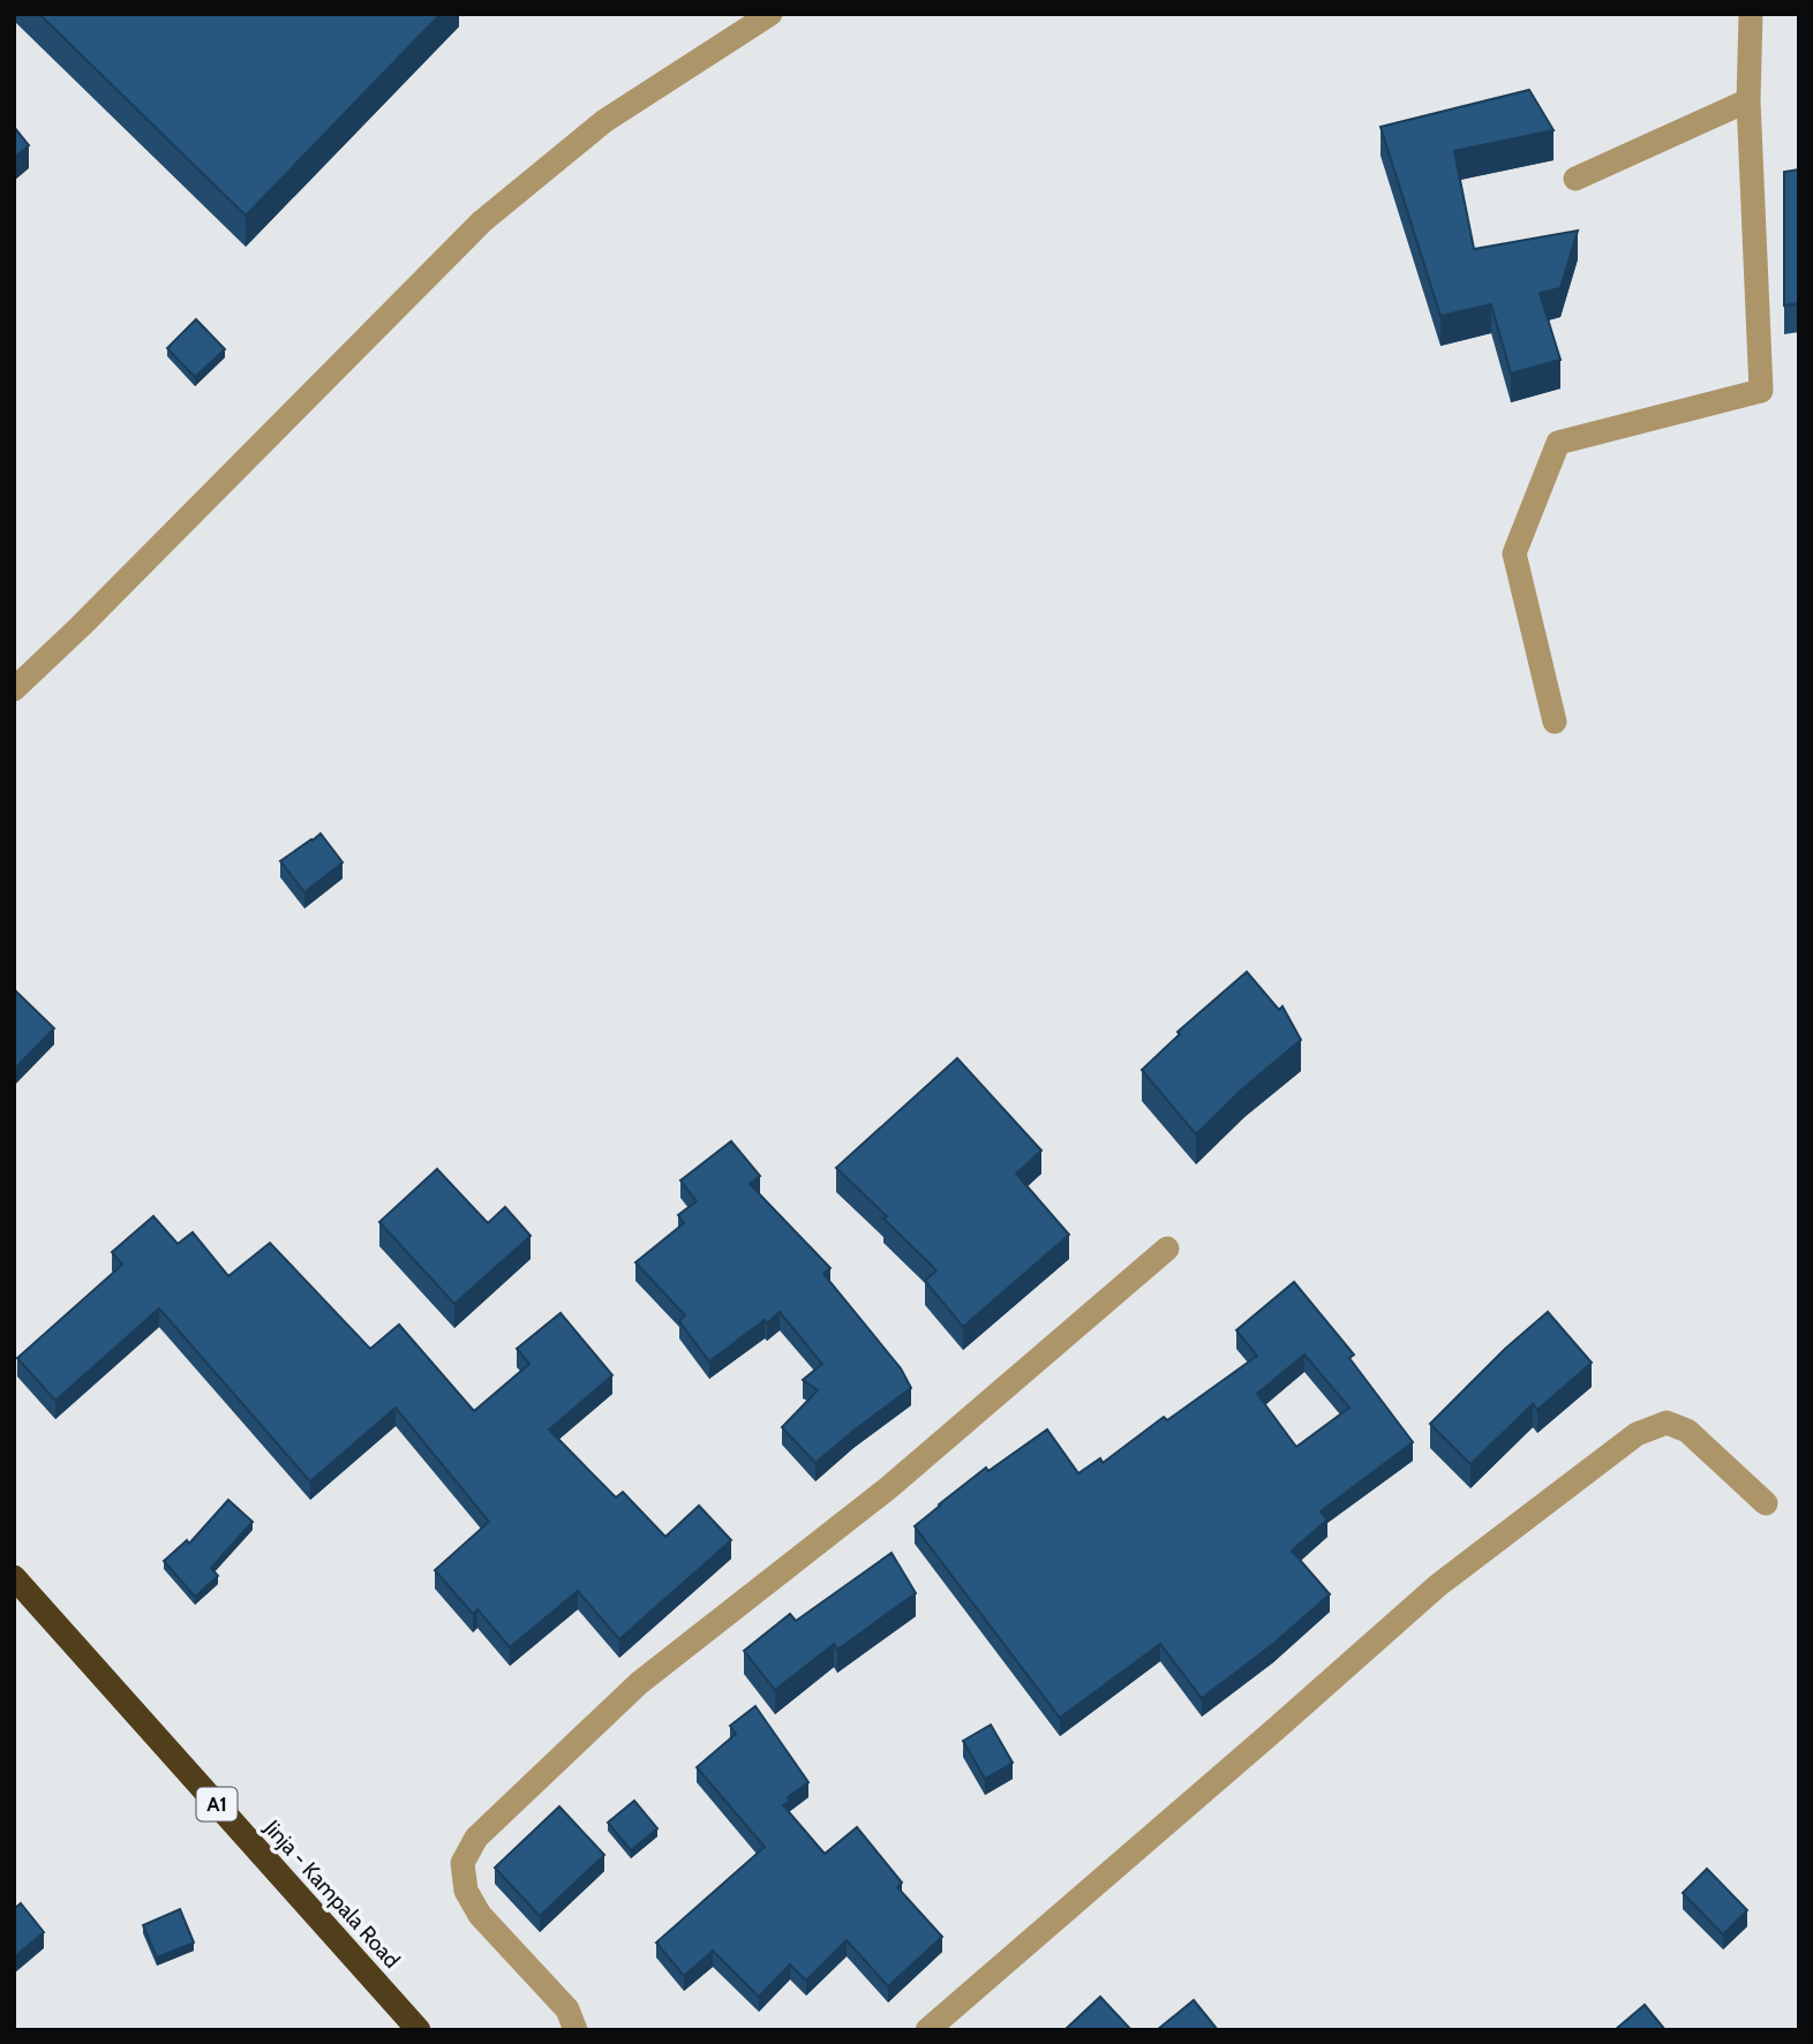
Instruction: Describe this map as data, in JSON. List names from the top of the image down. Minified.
{"streets":{"highway":["A1","Jinja - Kampala Road"]}}
